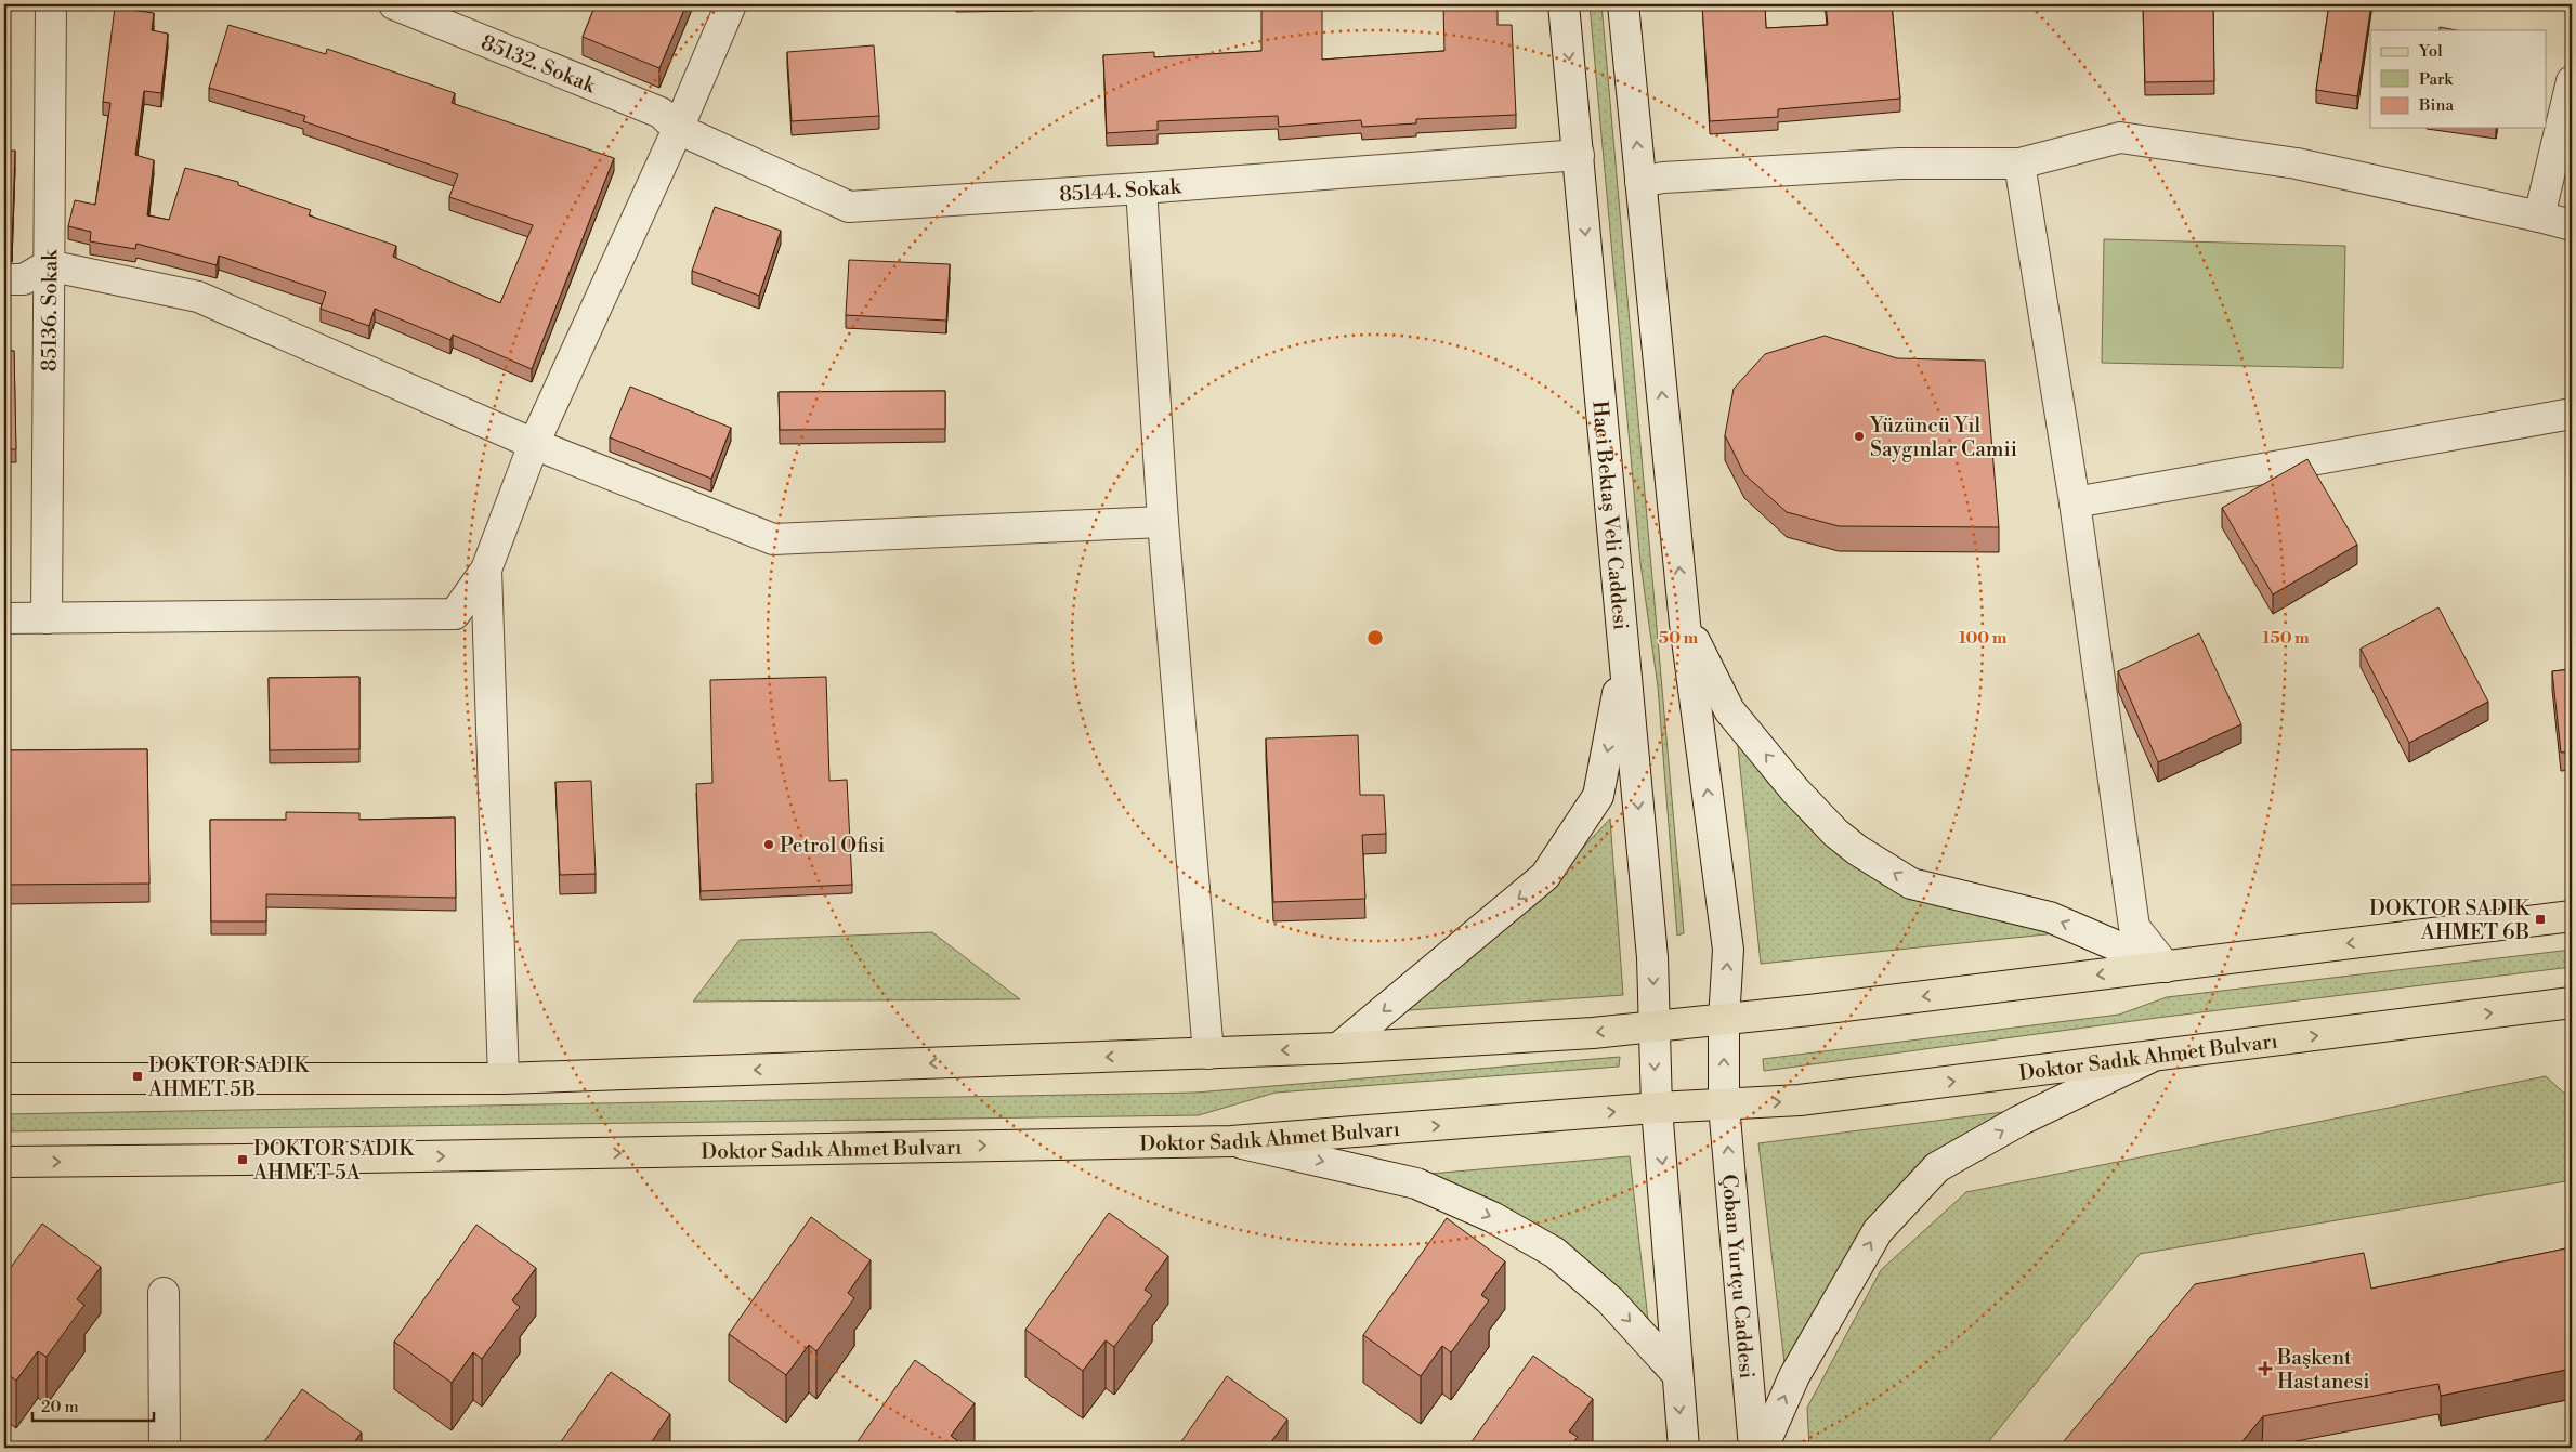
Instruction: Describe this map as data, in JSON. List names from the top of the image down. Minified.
{"streets":{"main road":["Doktor Sadık Ahmet Bulvarı"],"street":["85132. Sokak","85144. Sokak","85136. Sokak","Haci Bektaş Veli Caddesi","Çoban Yurtçu Caddesi"]},"crossings":[["85132. Sokak","85144. Sokak"],["85144. Sokak","Haci Bektaş Veli Caddesi"],["Haci Bektaş Veli Caddesi","Doktor Sadık Ahmet Bulvarı"],["Doktor Sadık Ahmet Bulvarı","Çoban Yurtçu Caddesi"]],"places":{"other":["Yüzüncü Yıl Saygınlar Camii","Petrol Ofisi"],"transit":["DOKTOR SADIK AHMET 6B","DOKTOR SADIK AHMET 5B","DOKTOR SADIK AHMET 5A"],"health":["Başkent Hastanesi"]},"legend":["Yol","Park","Bina"],"scale_bar":"20 m","rings":["50 m","100 m","150 m"]}
